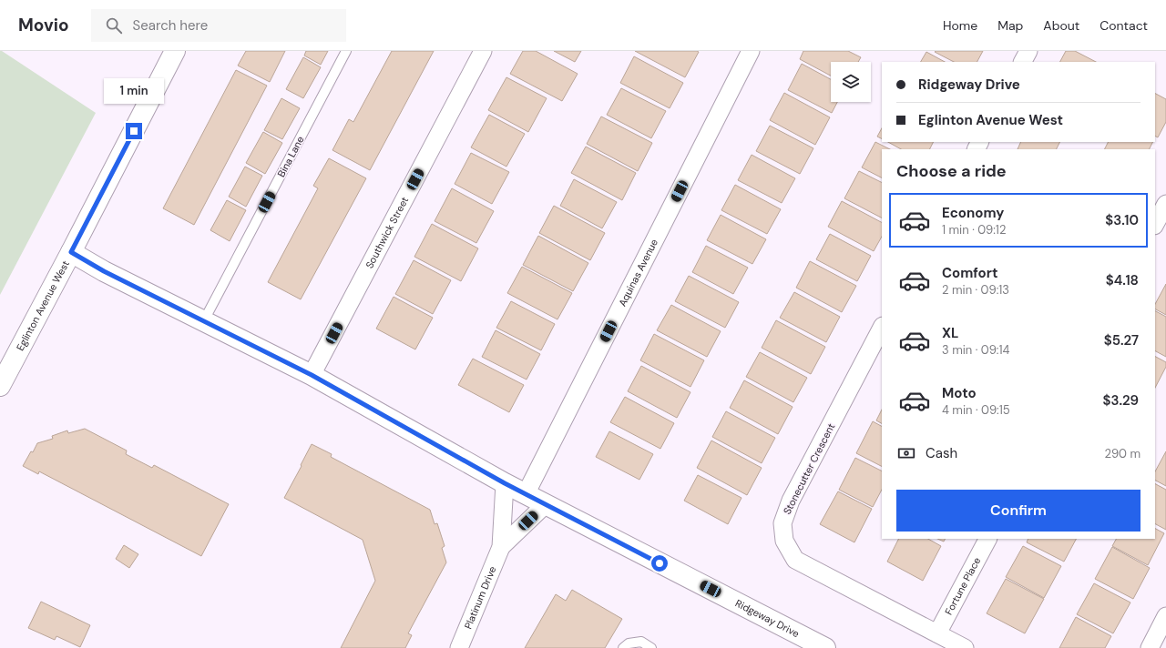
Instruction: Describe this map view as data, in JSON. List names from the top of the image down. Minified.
{"streets":{"street":["Southwick Street","Aquinas Avenue","Eglinton Avenue West","Stonecutter Crescent","Fortune Place","Platinum Drive","Ridgeway Drive"],"lane":["Bina Lane"]},"crossings":[["Bina Lane","Ridgeway Drive"],["Southwick Street","Ridgeway Drive"],["Aquinas Avenue","Ridgeway Drive"],["Eglinton Avenue West","Ridgeway Drive"],["Stonecutter Crescent","Fortune Place"],["Platinum Drive","Ridgeway Drive"]],"page":{"header":"Movio","search":"Search here","nav":["Home","Map","About","Contact"],"banner":["Ridgeway Drive","Eglinton Avenue West"],"bubble":"1 min","heading":"Choose a ride","list":[{"name":"Economy","note":"1 min · 09:12","value":"$3.10"},{"name":"Comfort","note":"2 min · 09:13","value":"$4.18"},{"name":"XL","note":"3 min · 09:14","value":"$5.27"},{"name":"Moto","note":"4 min · 09:15","value":"$3.29"}],"pay":["Cash","290 m"],"buttons":"Confirm"}}
